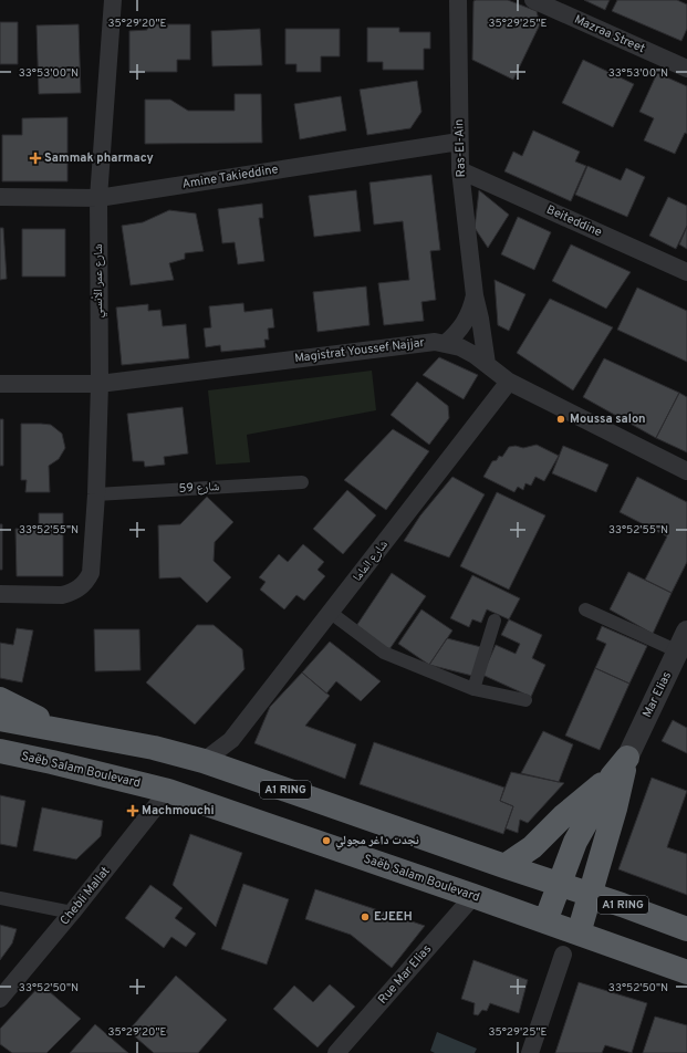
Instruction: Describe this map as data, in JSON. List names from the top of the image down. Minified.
{"streets":{"highway":["Saëb Salam Boulevard","A1 RING"],"street":["Mazraa Street","Ras-El-Ain","Amine Takieddine","Beiteddine","شارع عمر الأنسي","Magistrat Youssef Najjar","شارع 59","شارع الماما","Mar Elias","Chebli Mallat","Rue Mar Elias"]},"crossings":[["Ras-El-Ain","Amine Takieddine"],["Ras-El-Ain","Beiteddine"],["Ras-El-Ain","Magistrat Youssef Najjar"],["Amine Takieddine","شارع عمر الأنسي"],["شارع عمر الأنسي","Magistrat Youssef Najjar"],["شارع عمر الأنسي","شارع 59"],["Magistrat Youssef Najjar","شارع الماما"],["شارع الماما","A1 RING"],["Saëb Salam Boulevard","Chebli Mallat"],["Saëb Salam Boulevard","Rue Mar Elias"]],"places":{"health":["Sammak pharmacy","Machmouchi"],"other":["Moussa salon","نجدت داغر مجولي","EJEEH"]},"coordinates":["35°29'20\"E","35°29'25\"E","33°53'00\"N","33°52'55\"N","33°52'50\"N"]}
